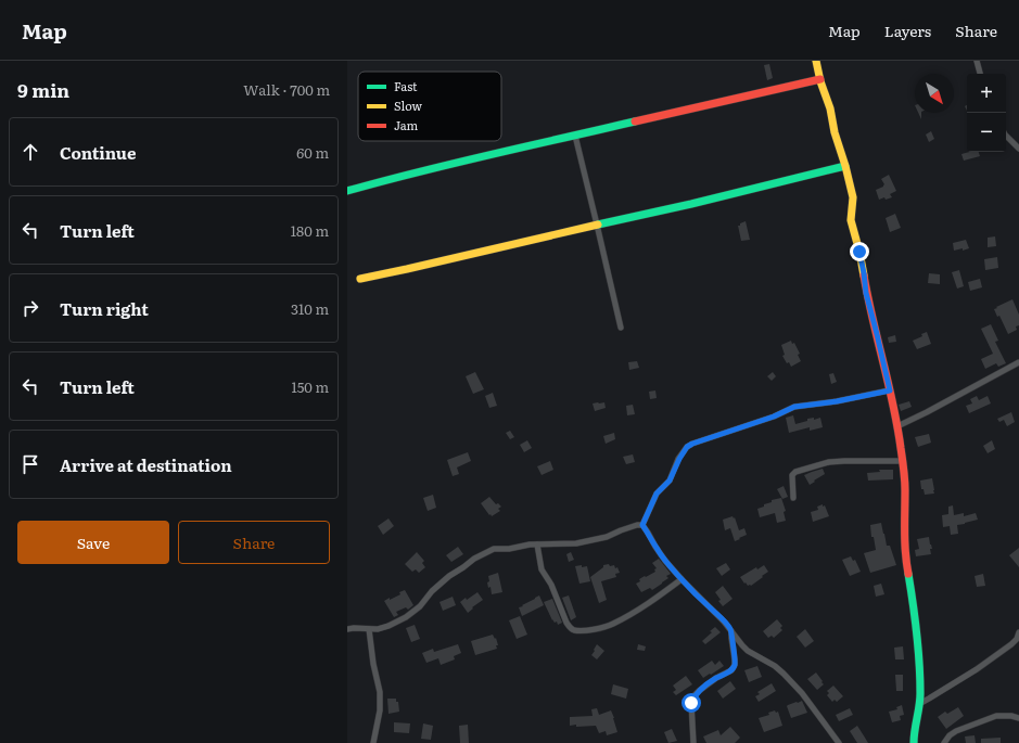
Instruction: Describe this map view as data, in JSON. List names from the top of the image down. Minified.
{"legend":["Fast","Slow","Jam"],"north":"bottom right","page":{"header":"Map","nav":["Map","Layers","Share"],"heading":["9 min","Walk · 700 m"],"map_buttons":["+","−"],"list":[["Continue","60 m"],["Turn left","180 m"],["Turn right","310 m"],["Turn left","150 m"],"Arrive at destination"],"buttons":["Save","Share"]}}
